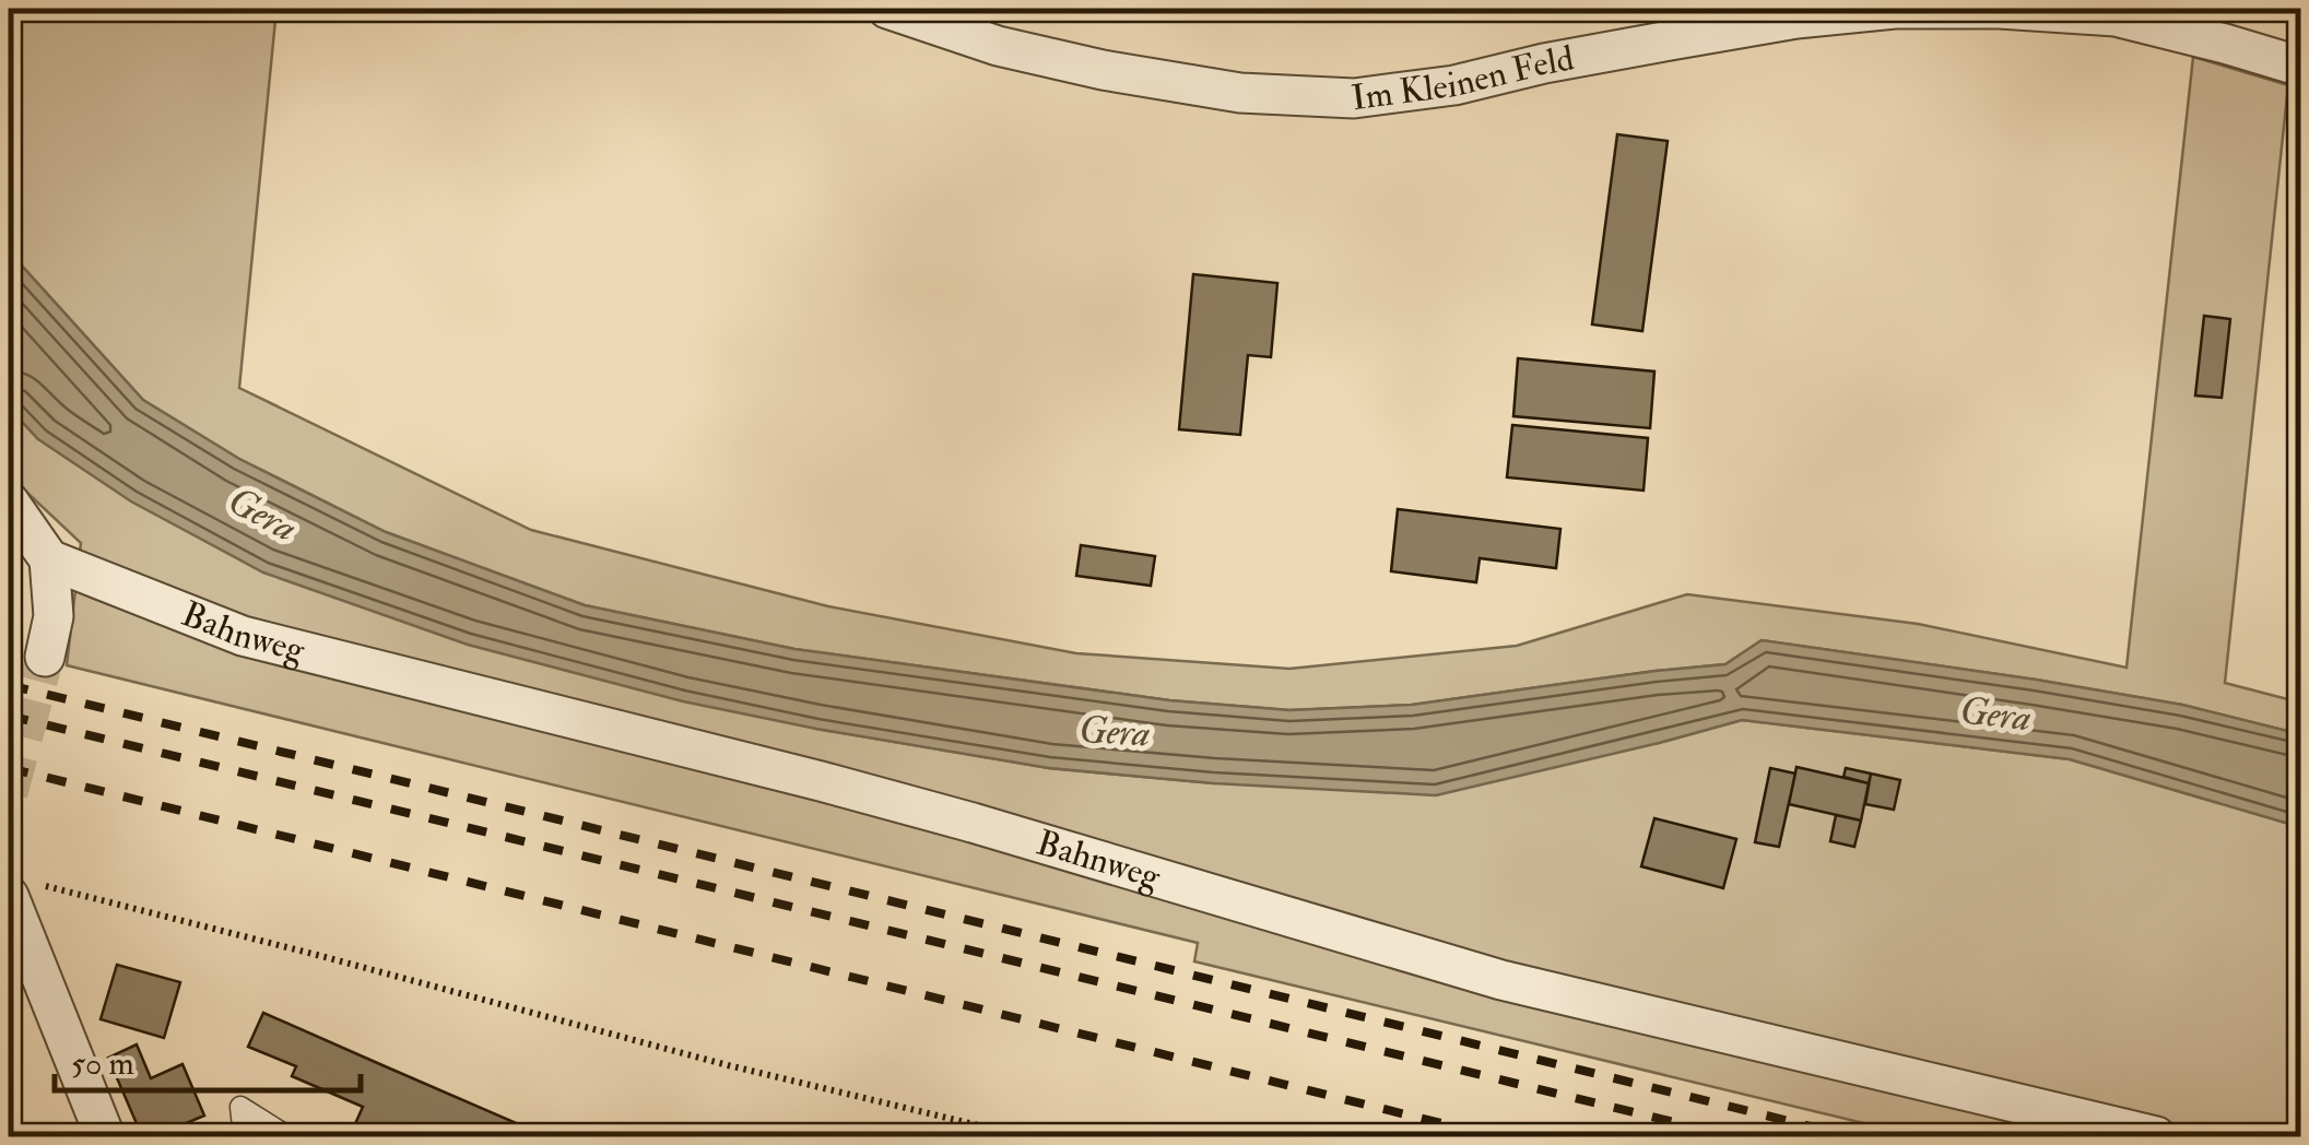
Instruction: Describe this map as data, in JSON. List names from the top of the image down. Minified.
{"streets":{"street":["Im Kleinen Feld","Bahnweg"]},"water":["Gera"],"scale_bar":"50 m"}
